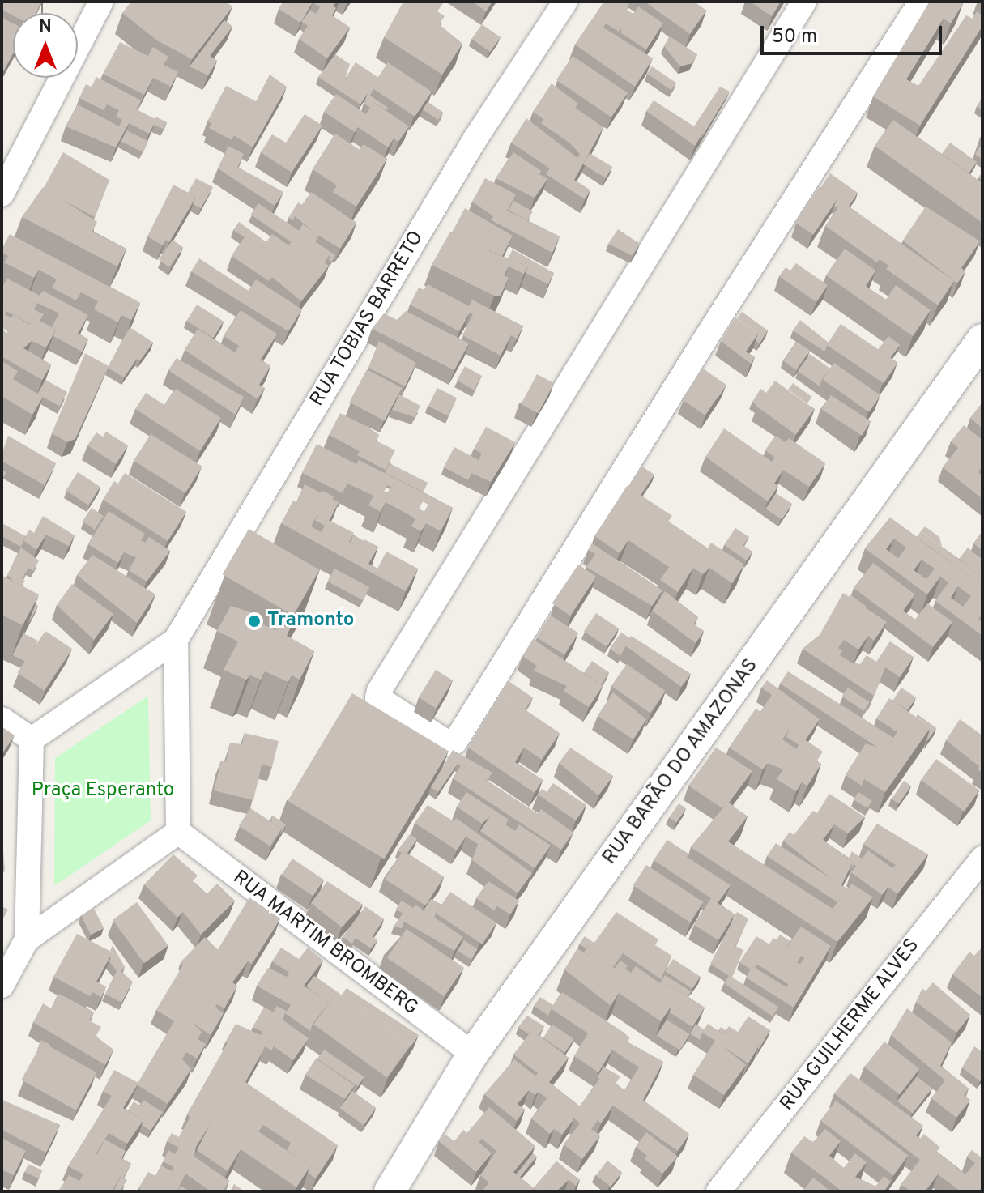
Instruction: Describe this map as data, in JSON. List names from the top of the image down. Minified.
{"streets":{"street":["RUA TOBIAS BARRETO","RUA BARÃO DO AMAZONAS","RUA MARTIM BROMBERG","RUA GUILHERME ALVES"]},"crossings":[["RUA BARÃO DO AMAZONAS","RUA MARTIM BROMBERG"]],"parks":["Praça Esperanto"],"places":["Tramonto"],"scale_bar":"50 m","north":"top"}
